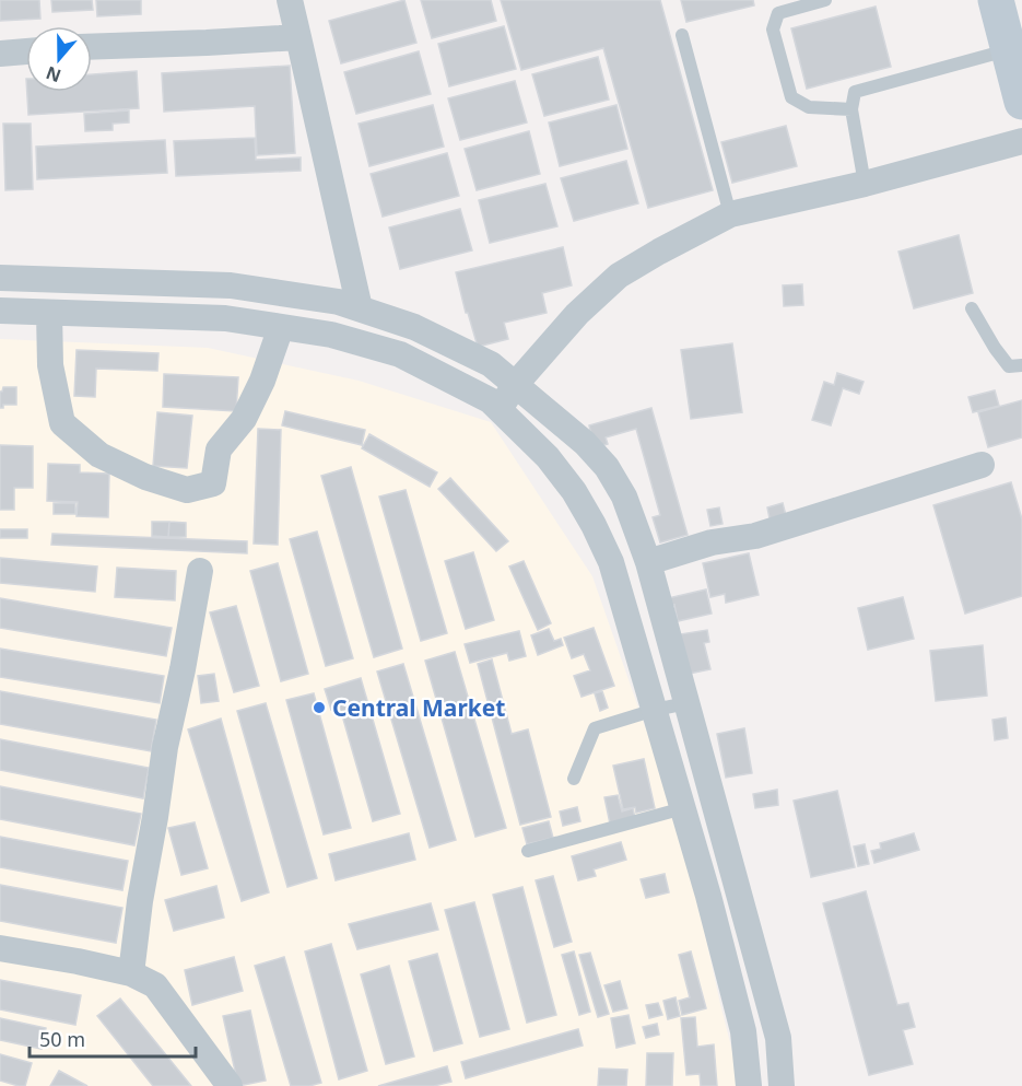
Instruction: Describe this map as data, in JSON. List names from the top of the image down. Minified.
{"places":["Central Market"],"scale_bar":"50 m","north":"bottom"}
